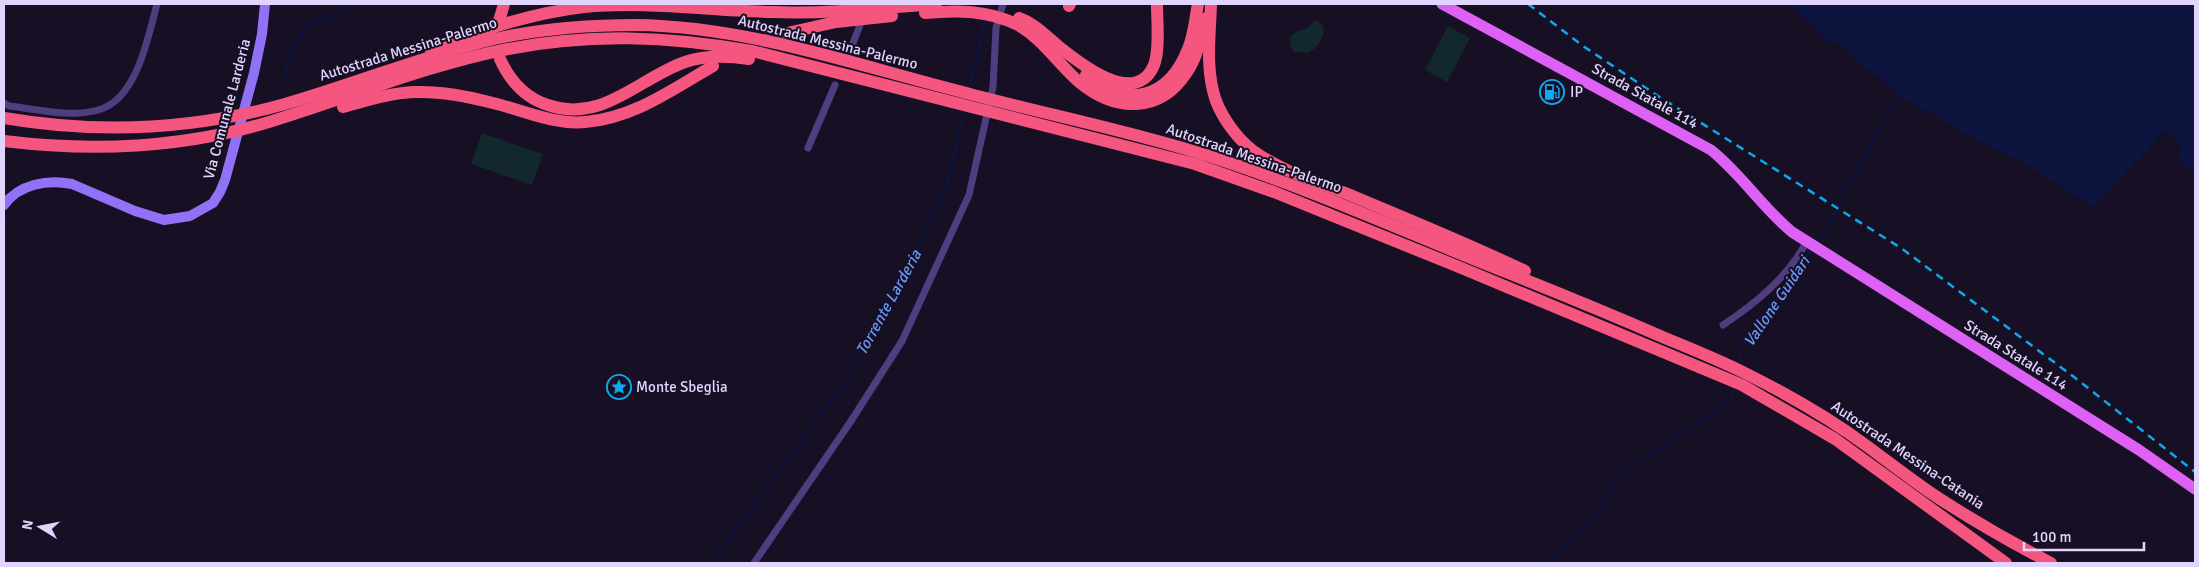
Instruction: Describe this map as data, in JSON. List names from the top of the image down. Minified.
{"streets":{"highway":["Autostrada Messina-Palermo","Autostrada Messina-Catania"],"main road":["Strada Statale 114"],"street":["Via Comunale Larderia"]},"water":["Vallone Guidari","Torrente Larderia"],"places":{"fuel station":["IP"],"place":["Monte Sbeglia"]},"scale_bar":"100 m","north":"left"}
